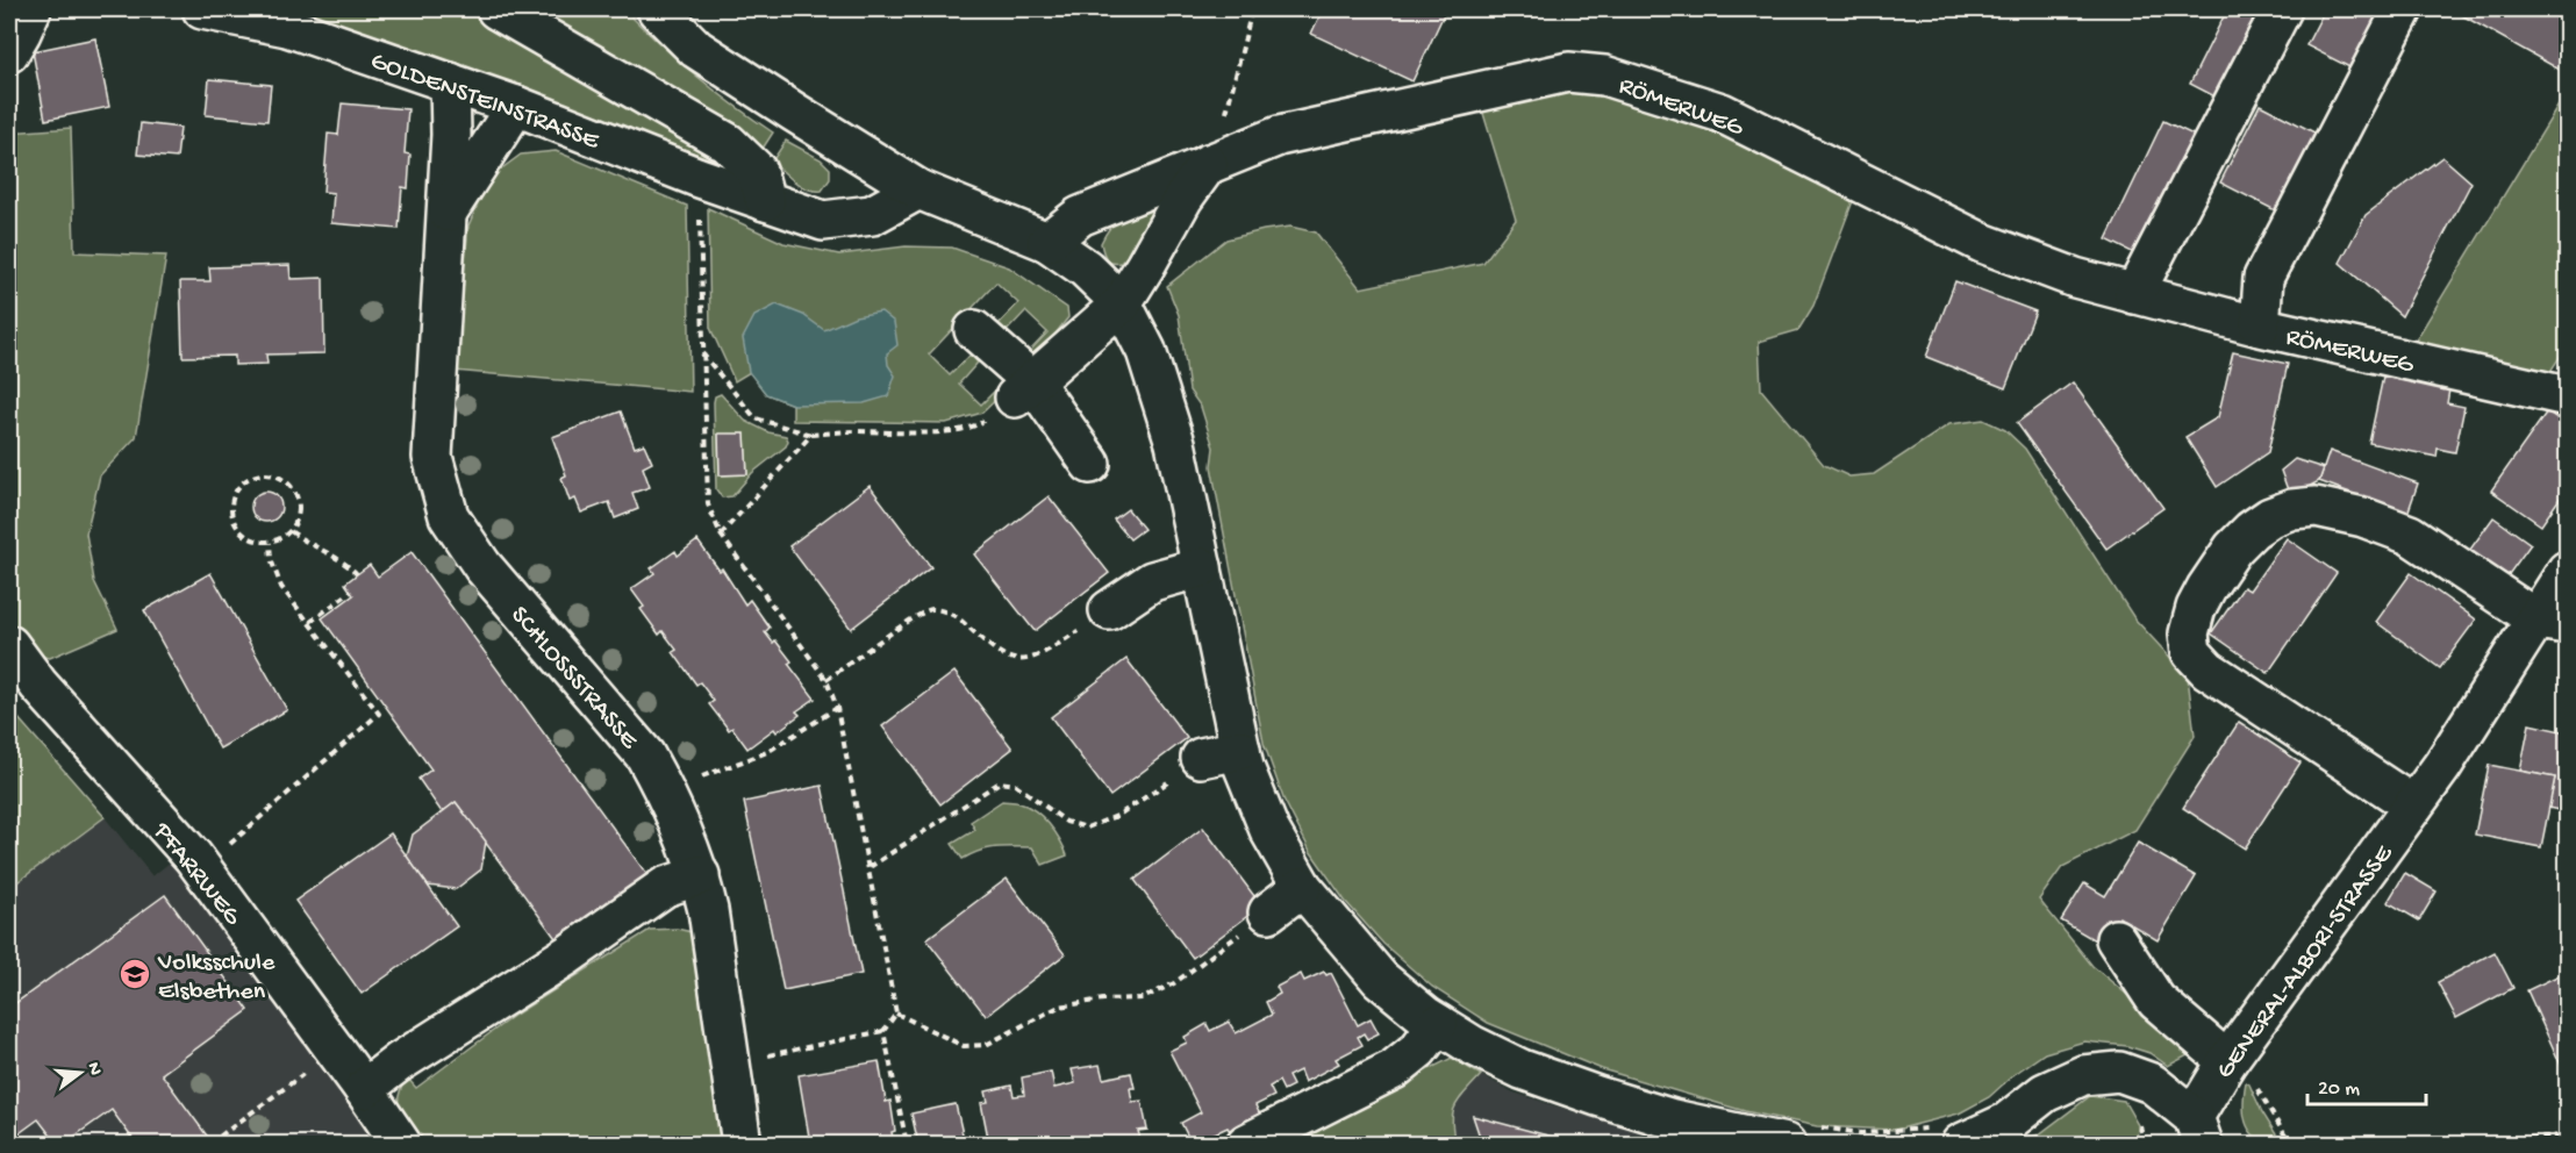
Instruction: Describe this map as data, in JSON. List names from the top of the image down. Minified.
{"streets":{"street":["GOLDENSTEINSTRASSE","RÖMERWEG","SCHLOSSSTRASSE","PFARRWEG","GENERAL-ALBORI-STRASSE"]},"crossings":[["GOLDENSTEINSTRASSE","SCHLOSSSTRASSE"]],"places":{"school or university":["Volksschule Elsbethen"]},"scale_bar":"20 m","north":"right"}
